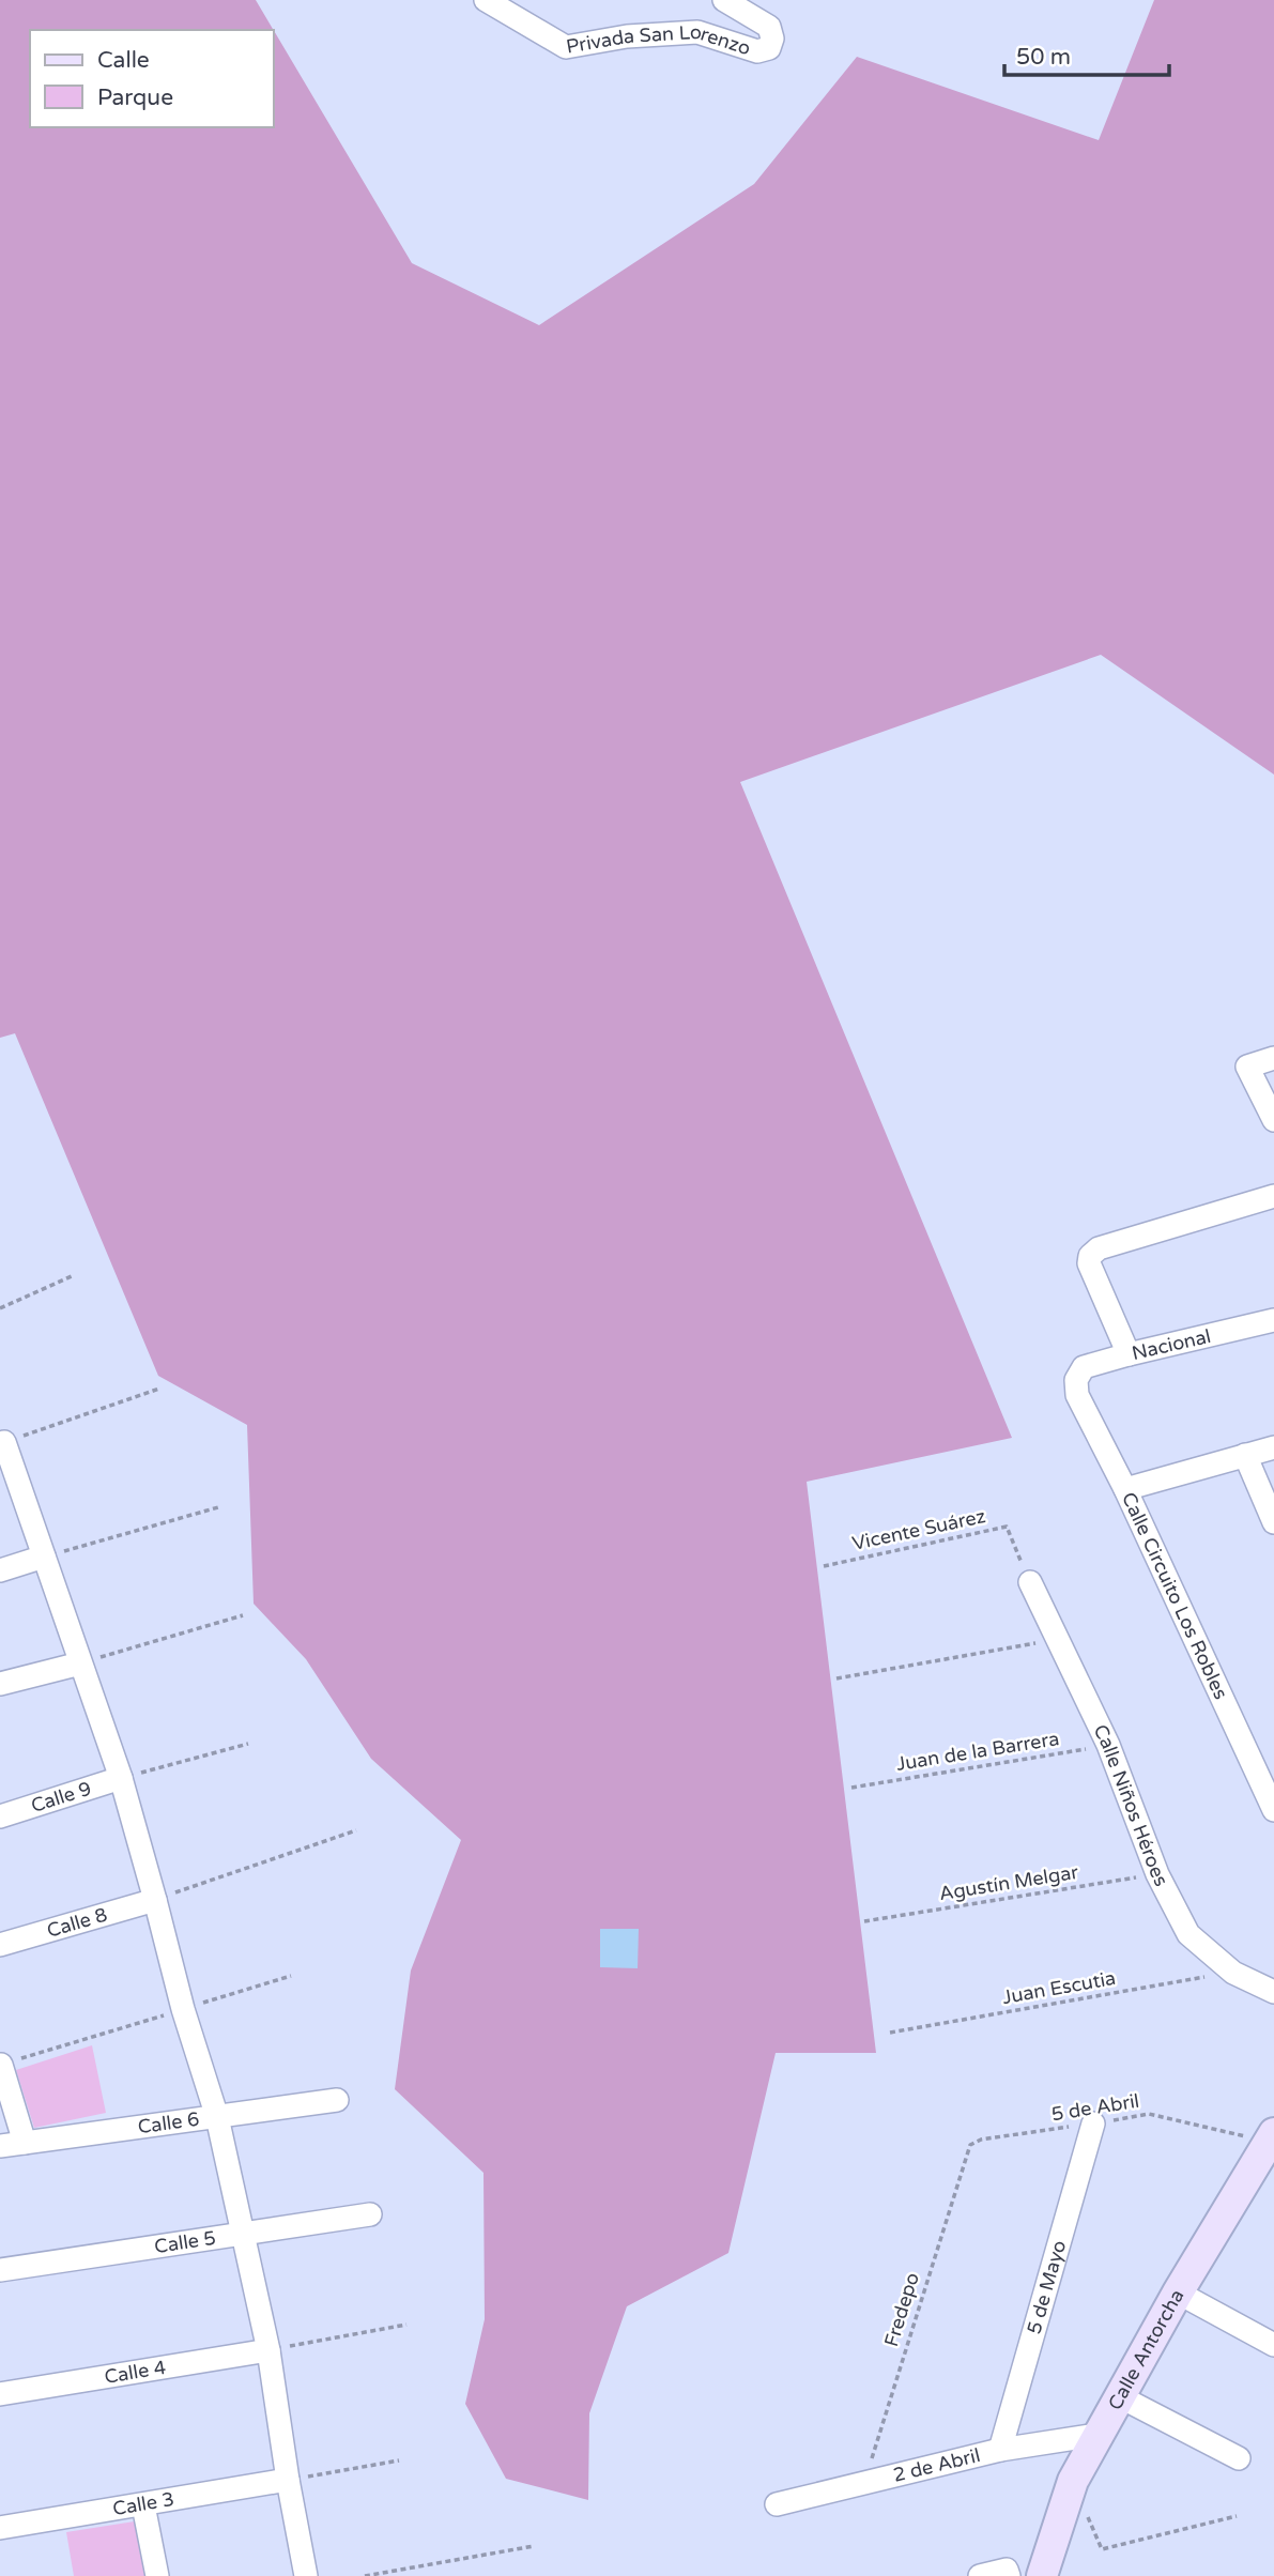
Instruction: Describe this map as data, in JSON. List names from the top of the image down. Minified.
{"streets":{"street":["Privada San Lorenzo","Nacional","Calle Circuito Los Robles","Calle 9","Calle Niños Héroes","Calle 8","Calle 6","Calle 5","5 de Mayo","Calle Antorcha","Calle 4","2 de Abril","Calle 3"],"path":["Vicente Suárez","Juan de la Barrera","Agustín Melgar","Juan Escutia","5 de Abril","Fredepo"]},"crossings":[["Nacional","Calle Circuito Los Robles"],["Vicente Suárez","Calle Niños Héroes"],["Juan de la Barrera","Calle Niños Héroes"],["Calle Niños Héroes","Agustín Melgar"],["Calle Niños Héroes","Juan Escutia"],["5 de Abril","5 de Mayo"],["5 de Abril","Fredepo"],["5 de Abril","Calle Antorcha"],["5 de Mayo","2 de Abril"],["Fredepo","2 de Abril"],["Calle Antorcha","2 de Abril"]],"legend":["Calle","Parque"],"scale_bar":"50 m"}
